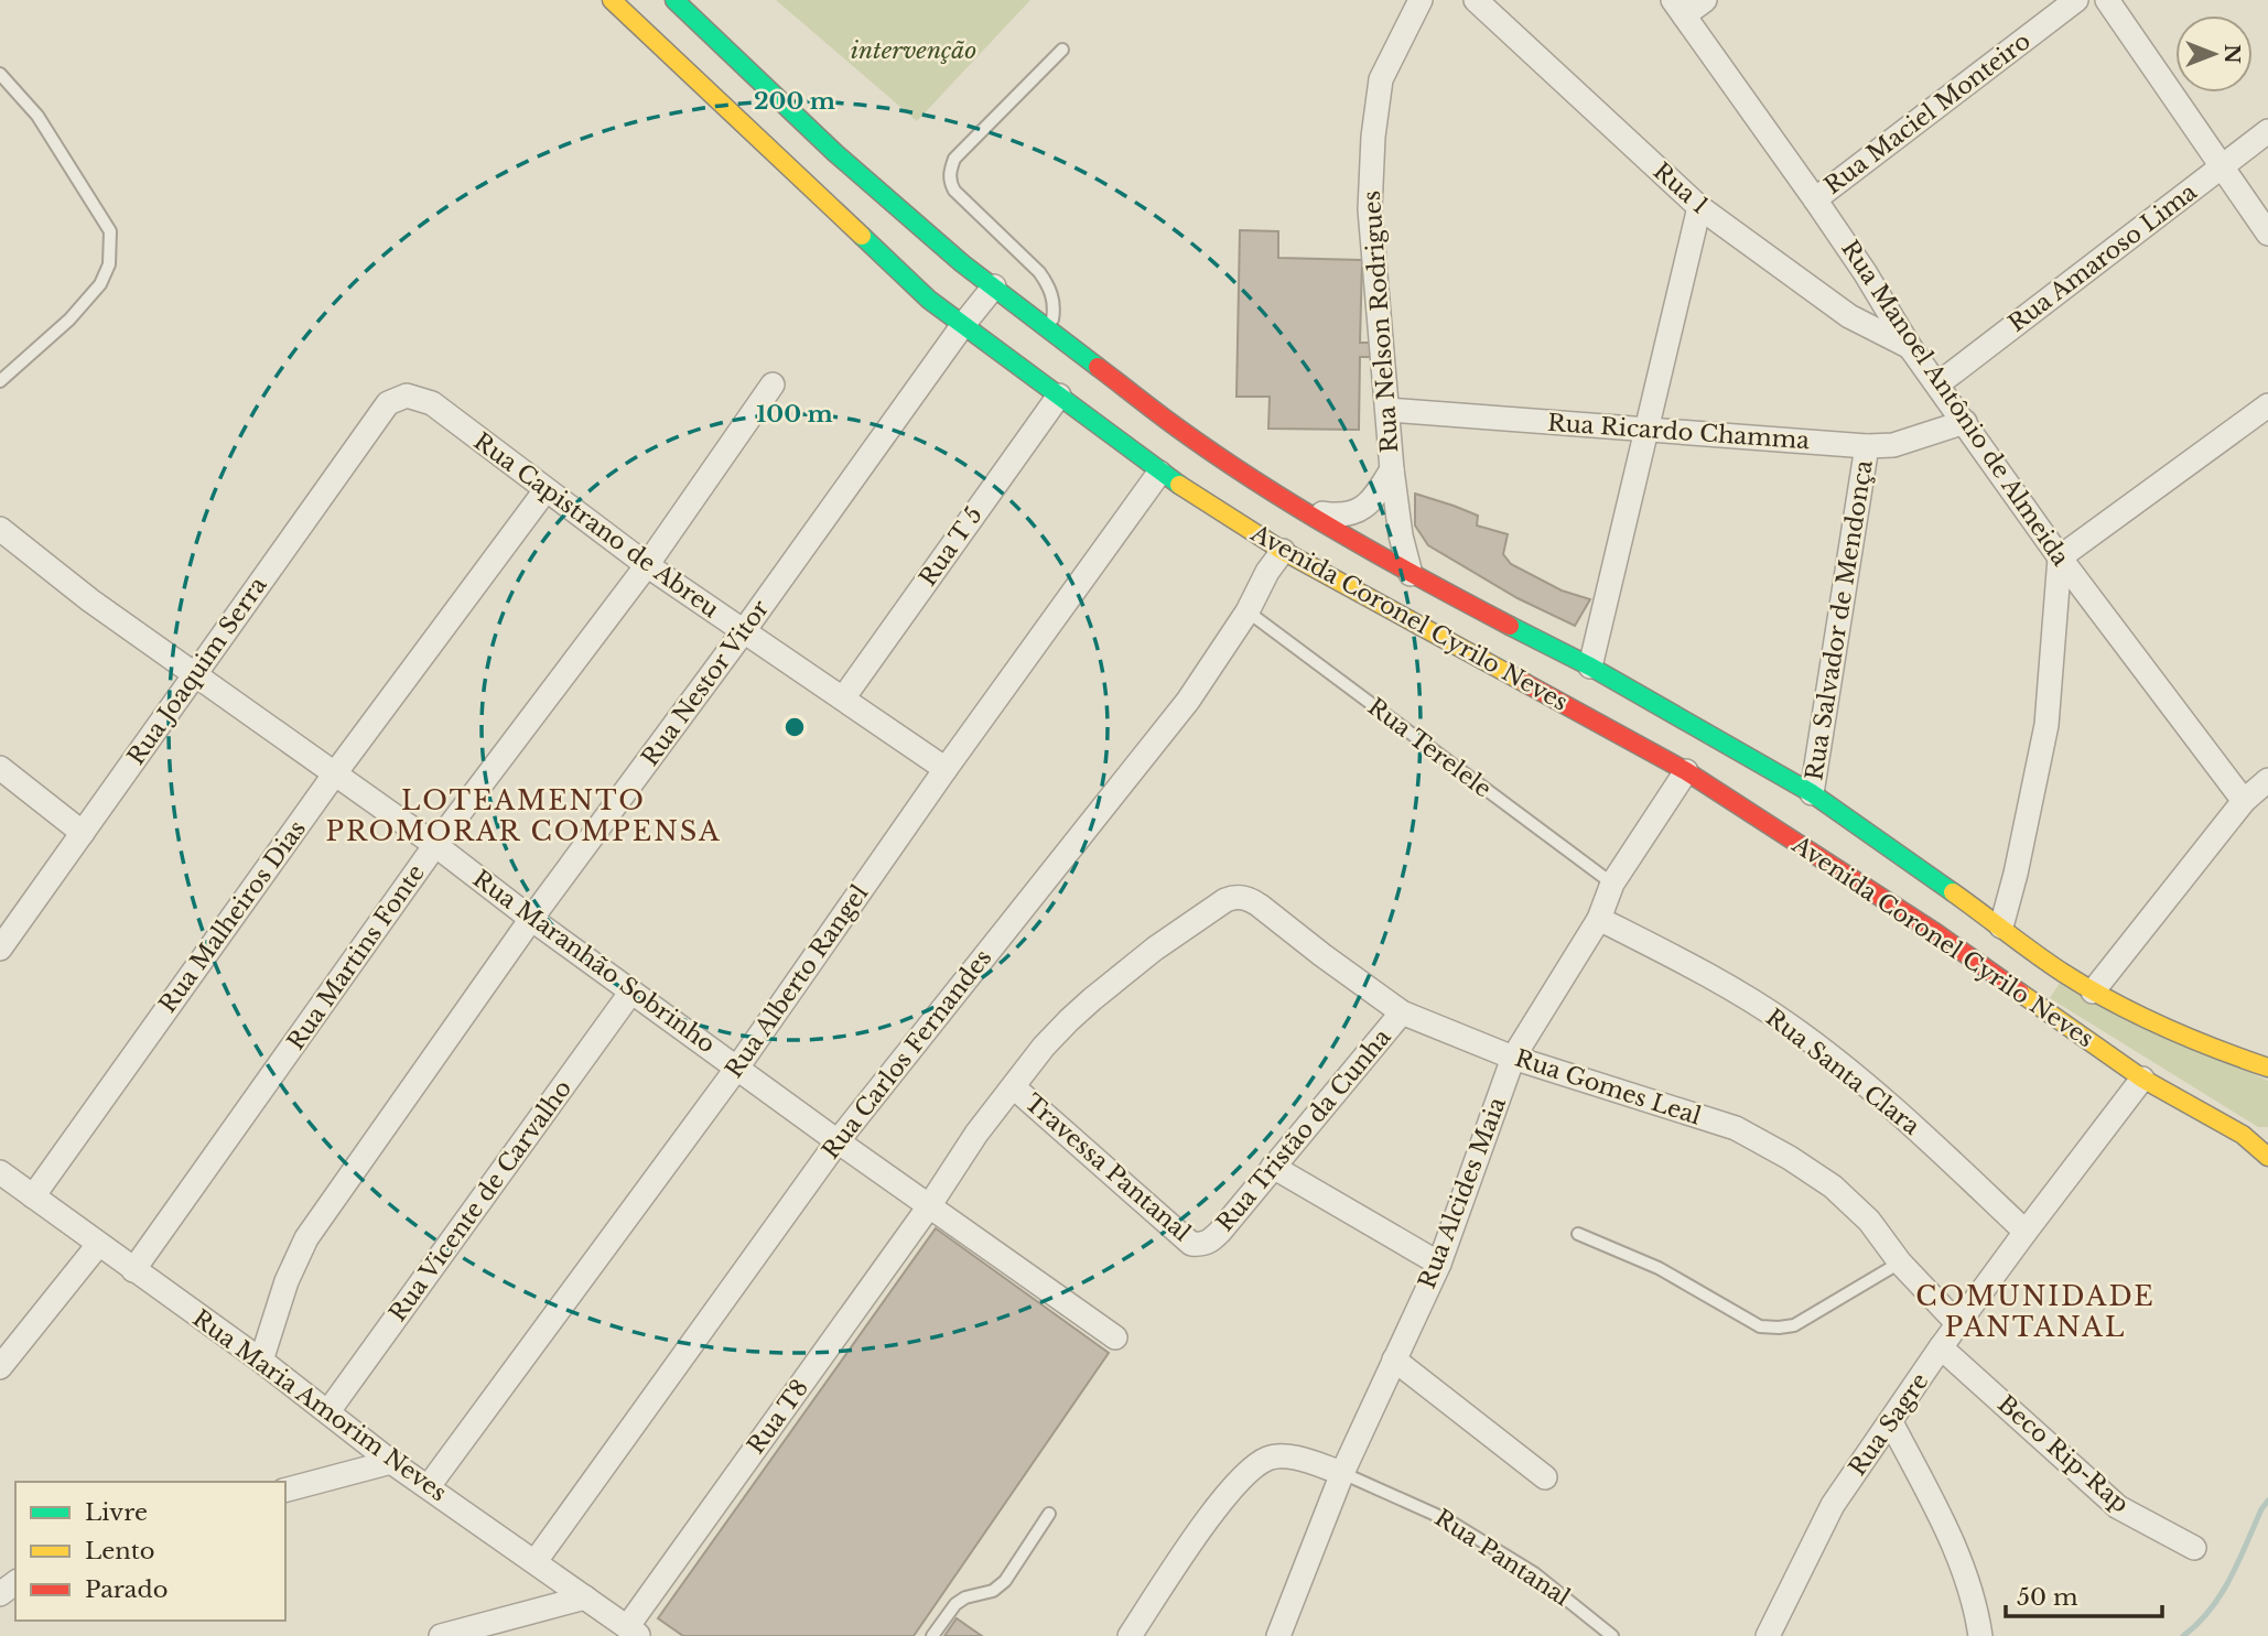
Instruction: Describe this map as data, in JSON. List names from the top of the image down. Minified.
{"streets":{"highway":["Avenida Coronel Cyrilo Neves"],"street":["Rua Maciel Monteiro","Rua 1","Rua Amaroso Lima","Rua Nelson Rodrigues","Rua Manoel Antônio de Almeida","Rua Ricardo Chamma","Rua Capistrano de Abreu","Rua T 5","Rua Salvador de Mendonça","Rua Joaquim Serra","Rua Nestor Vitor","Rua Malheiros Dias","Rua Martins Fonte","Rua Maranhão Sobrinho","Rua Alberto Rangel","Rua Carlos Fernandes","Rua Santa Clara","Rua Gomes Leal","Rua Tristão da Cunha","Travessa Pantanal","Rua Alcides Maia","Rua Vicente de Carvalho","Rua Maria Amorim Neves","Rua T8","Rua Sagre","Beco Rip-Rap"],"lane":["Rua Terelele","Rua Pantanal"]},"crossings":[["Rua Maciel Monteiro","Rua Manoel Antônio de Almeida"],["Rua 1","Rua Manoel Antônio de Almeida"],["Rua Amaroso Lima","Rua Manoel Antônio de Almeida"],["Rua Nelson Rodrigues","Rua Ricardo Chamma"],["Rua Nelson Rodrigues","Avenida Coronel Cyrilo Neves"],["Rua Manoel Antônio de Almeida","Rua Ricardo Chamma"],["Rua Ricardo Chamma","Rua Salvador de Mendonça"],["Rua Capistrano de Abreu","Rua T 5"],["Rua Capistrano de Abreu","Rua Joaquim Serra"],["Rua Capistrano de Abreu","Rua Nestor Vitor"],["Rua Capistrano de Abreu","Rua Malheiros Dias"],["Rua Capistrano de Abreu","Rua Martins Fonte"],["Rua Capistrano de Abreu","Rua Alberto Rangel"],["Rua T 5","Avenida Coronel Cyrilo Neves"],["Avenida Coronel Cyrilo Neves","Rua Salvador de Mendonça"],["Avenida Coronel Cyrilo Neves","Rua Nestor Vitor"],["Avenida Coronel Cyrilo Neves","Rua Alberto Rangel"],["Avenida Coronel Cyrilo Neves","Rua Carlos Fernandes"],["Avenida Coronel Cyrilo Neves","Rua Alcides Maia"],["Avenida Coronel Cyrilo Neves","Rua Sagre"],["Rua Joaquim Serra","Rua Maranhão Sobrinho"],["Rua Nestor Vitor","Rua Maranhão Sobrinho"],["Rua Nestor Vitor","Rua Maria Amorim Neves"],["Rua Terelele","Rua Carlos Fernandes"],["Rua Terelele","Rua Alcides Maia"],["Rua Malheiros Dias","Rua Maranhão Sobrinho"],["Rua Malheiros Dias","Rua Maria Amorim Neves"],["Rua Martins Fonte","Rua Maranhão Sobrinho"],["Rua Martins Fonte","Rua Maria Amorim Neves"],["Rua Maranhão Sobrinho","Rua Alberto Rangel"],["Rua Maranhão Sobrinho","Rua Carlos Fernandes"],["Rua Maranhão Sobrinho","Rua Vicente de Carvalho"],["Rua Maranhão Sobrinho","Rua T8"],["Rua Alberto Rangel","Rua Maria Amorim Neves"],["Rua Carlos Fernandes","Rua Maria Amorim Neves"],["Rua Santa Clara","Rua Alcides Maia"],["Rua Santa Clara","Rua Sagre"],["Rua Gomes Leal","Rua Tristão da Cunha"],["Rua Gomes Leal","Rua Alcides Maia"],["Rua Gomes Leal","Rua T8"],["Rua Gomes Leal","Rua Sagre"],["Rua Tristão da Cunha","Travessa Pantanal"],["Travessa Pantanal","Rua T8"],["Rua Alcides Maia","Rua Pantanal"],["Rua Vicente de Carvalho","Rua Maria Amorim Neves"],["Rua Maria Amorim Neves","Rua T8"],["Rua Sagre","Beco Rip-Rap"]],"districts":["LOTEAMENTO PROMORAR COMPENSA","COMUNIDADE PANTANAL"],"parks":["intervenção"],"legend":["Livre","Lento","Parado"],"scale_bar":"50 m","north":"right","rings":["200 m","100 m"]}
